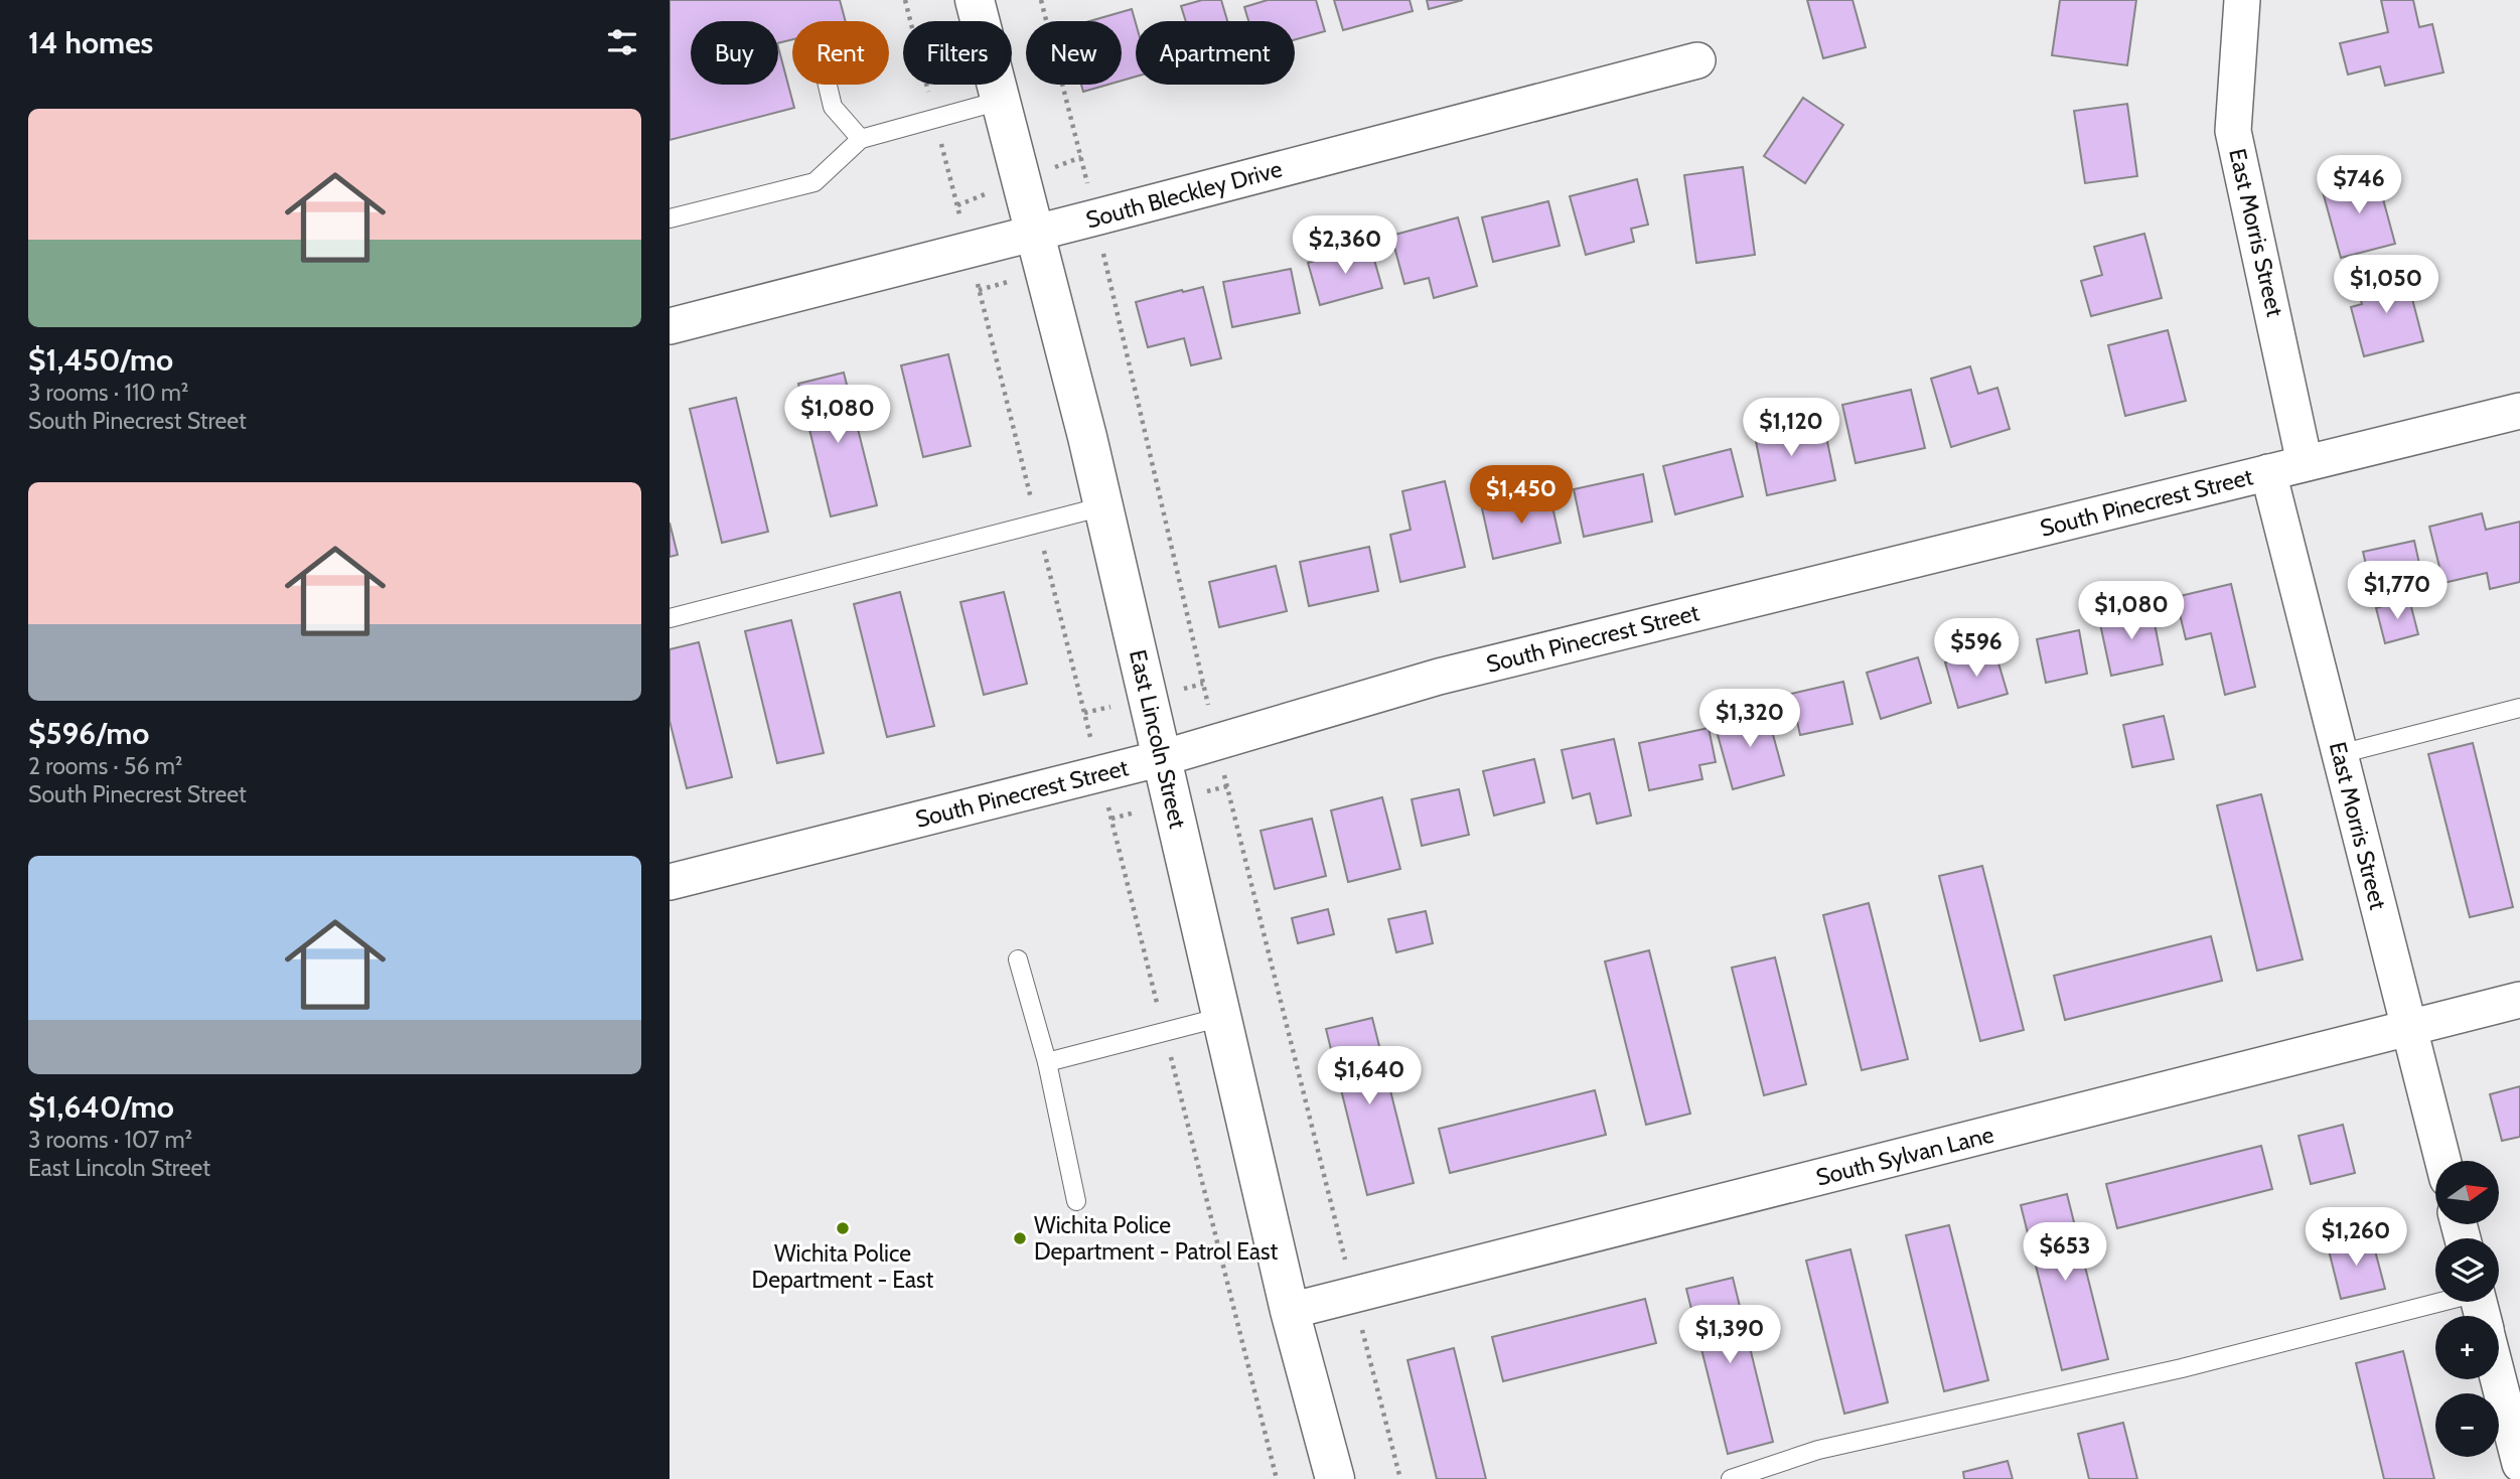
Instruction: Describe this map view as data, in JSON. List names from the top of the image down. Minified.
{"streets":{"street":["South Bleckley Drive","East Morris Street","South Pinecrest Street","East Lincoln Street","South Sylvan Lane"]},"crossings":[["South Bleckley Drive","East Lincoln Street"],["East Morris Street","South Pinecrest Street"],["East Morris Street","South Sylvan Lane"],["South Pinecrest Street","East Lincoln Street"],["East Lincoln Street","South Sylvan Lane"]],"places":["Wichita Police Department - East","Wichita Police Department - Patrol East"],"north":"right","page":{"heading":"14 homes","chip":["Buy","Rent","Filters","New","Apartment"],"list":[{"name":"$1,450/mo","note":"3 rooms · 110 m² · South Pinecrest Street"},{"name":"$596/mo","note":"2 rooms · 56 m² · South Pinecrest Street"},{"name":"$1,640/mo","note":"3 rooms · 107 m² · East Lincoln Street"}],"price":["$746","$2,360","$1,050","$1,080","$1,120","$1,450","$1,770","$1,080","$596","$1,320","$1,640","$1,260","$653","$1,390"],"map_buttons":["+","−"]}}
